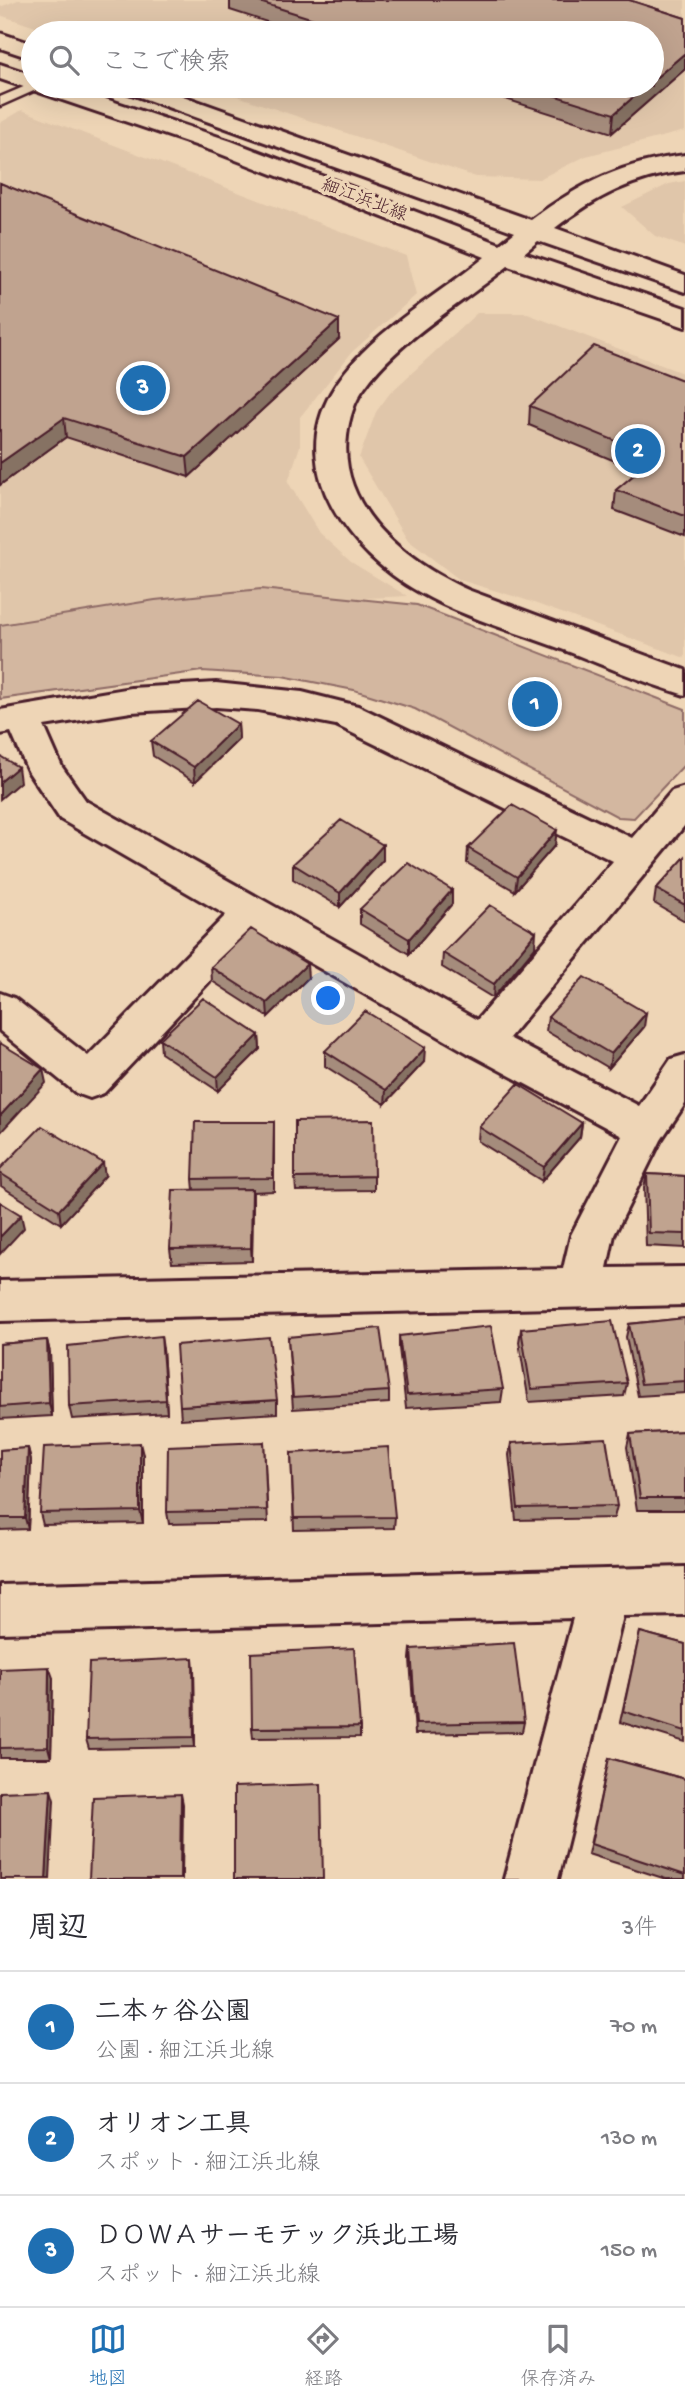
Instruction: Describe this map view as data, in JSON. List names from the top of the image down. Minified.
{"streets":{"street":["細江浜北線"]},"page":{"search":"ここで検索","pins":["3","2","1"],"heading":["周辺","3件"],"list":[{"mark":"1","name":"二本ヶ谷公園","note":"公園 · 細江浜北線","value":"70 m"},{"mark":"2","name":"オリオン工具","note":"スポット · 細江浜北線","value":"130 m"},{"mark":"3","name":"ＤＯＷＡサーモテック浜北工場","note":"スポット · 細江浜北線","value":"150 m"}],"nav":["地図","経路","保存済み"]}}
